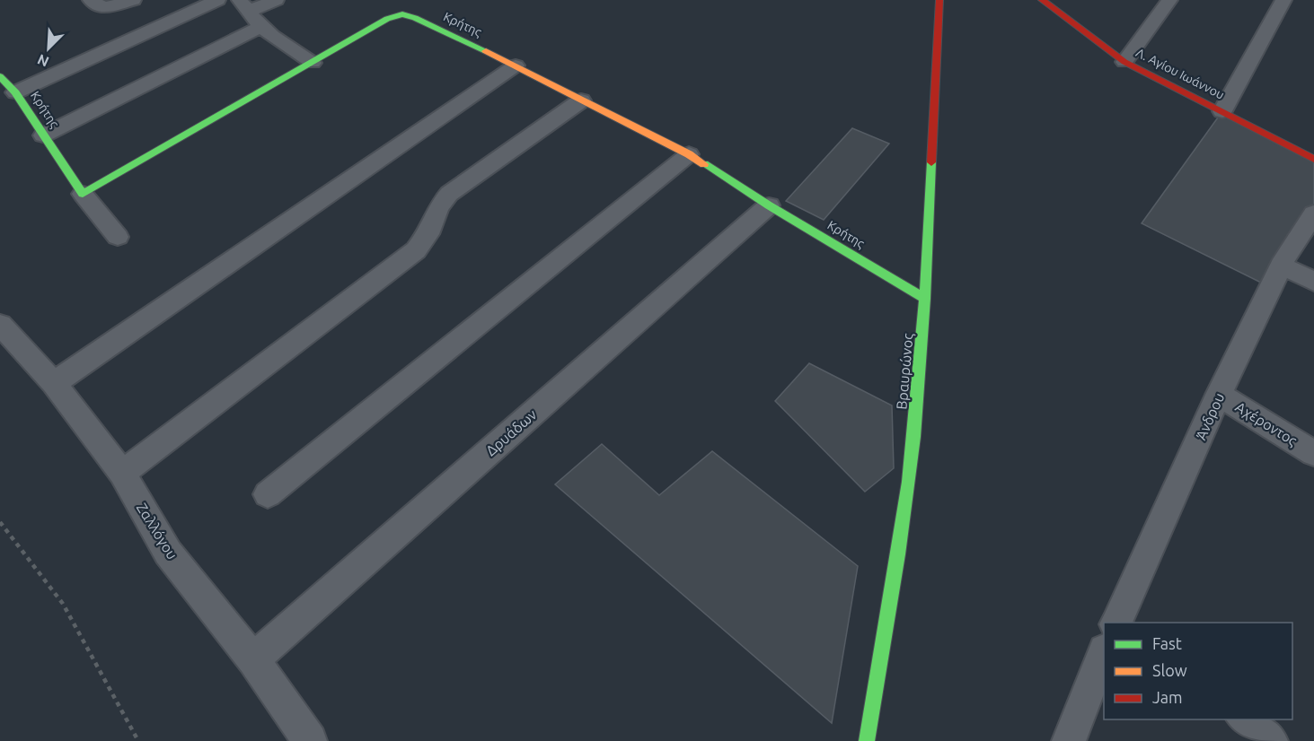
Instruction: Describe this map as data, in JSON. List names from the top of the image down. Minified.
{"streets":{"street":["Κρήτης","Λ. Αγίου Ιωάννου","Βραυρώνος","Άνδρου","Αχέροντος","Δρυάδων","Ζαλλόγου"]},"crossings":[["Κρήτης","Βραυρώνος"],["Κρήτης","Δρυάδων"],["Άνδρου","Αχέροντος"],["Δρυάδων","Ζαλλόγου"]],"legend":["Fast","Slow","Jam"],"north":"bottom left"}
